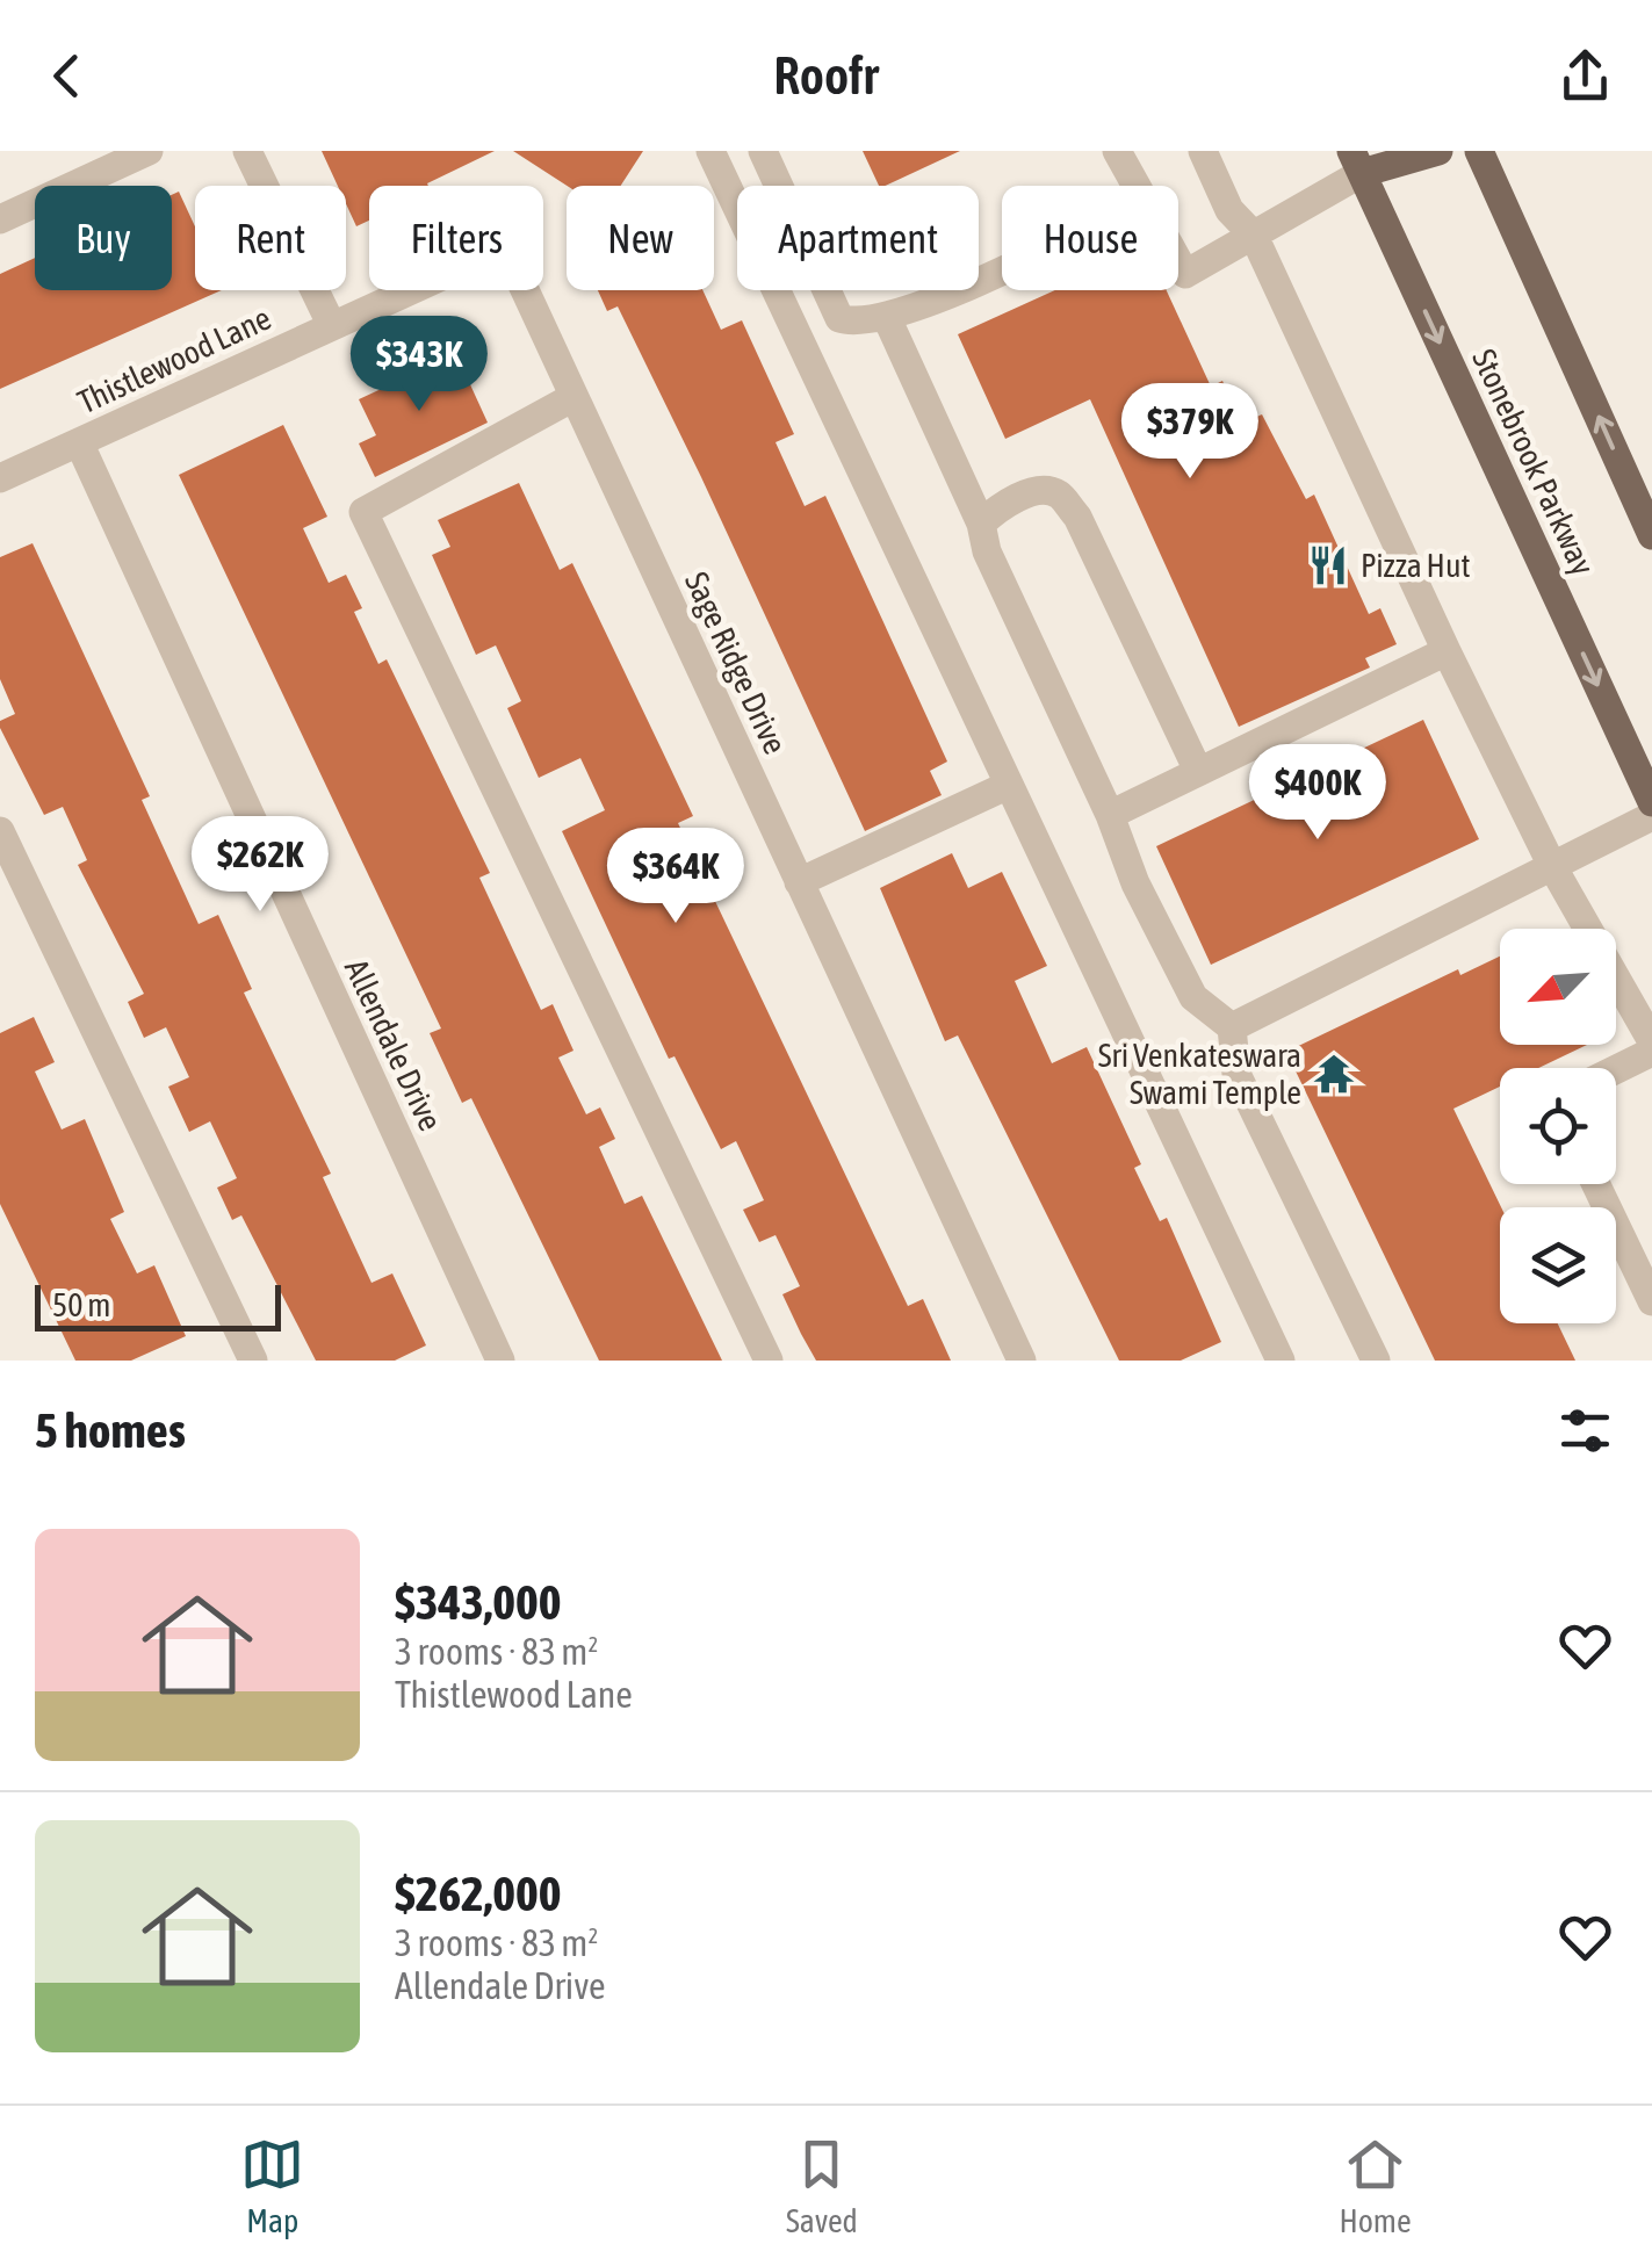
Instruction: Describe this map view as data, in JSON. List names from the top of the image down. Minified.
{"streets":{"main road":["Stonebrook Parkway"],"street":["Thistlewood Lane","Sage Ridge Drive","Allendale Drive"]},"crossings":[["Thistlewood Lane","Allendale Drive"]],"places":{"restaurant":["Pizza Hut"],"temple":["Sri Venkateswara Swami Temple"]},"scale_bar":"50 m","north":"bottom left","page":{"header":"Roofr","chip":["Buy","Rent","Filters","New","Apartment","House"],"price":["$343K","$379K","$400K","$262K","$364K"],"scale":"50 m","heading":"5 homes","list":[{"name":"$343,000","note":"3 rooms · 83 m² · Thistlewood Lane"},{"name":"$262,000","note":"3 rooms · 83 m² · Allendale Drive"}],"tabs":["Map","Saved","Home"]}}
